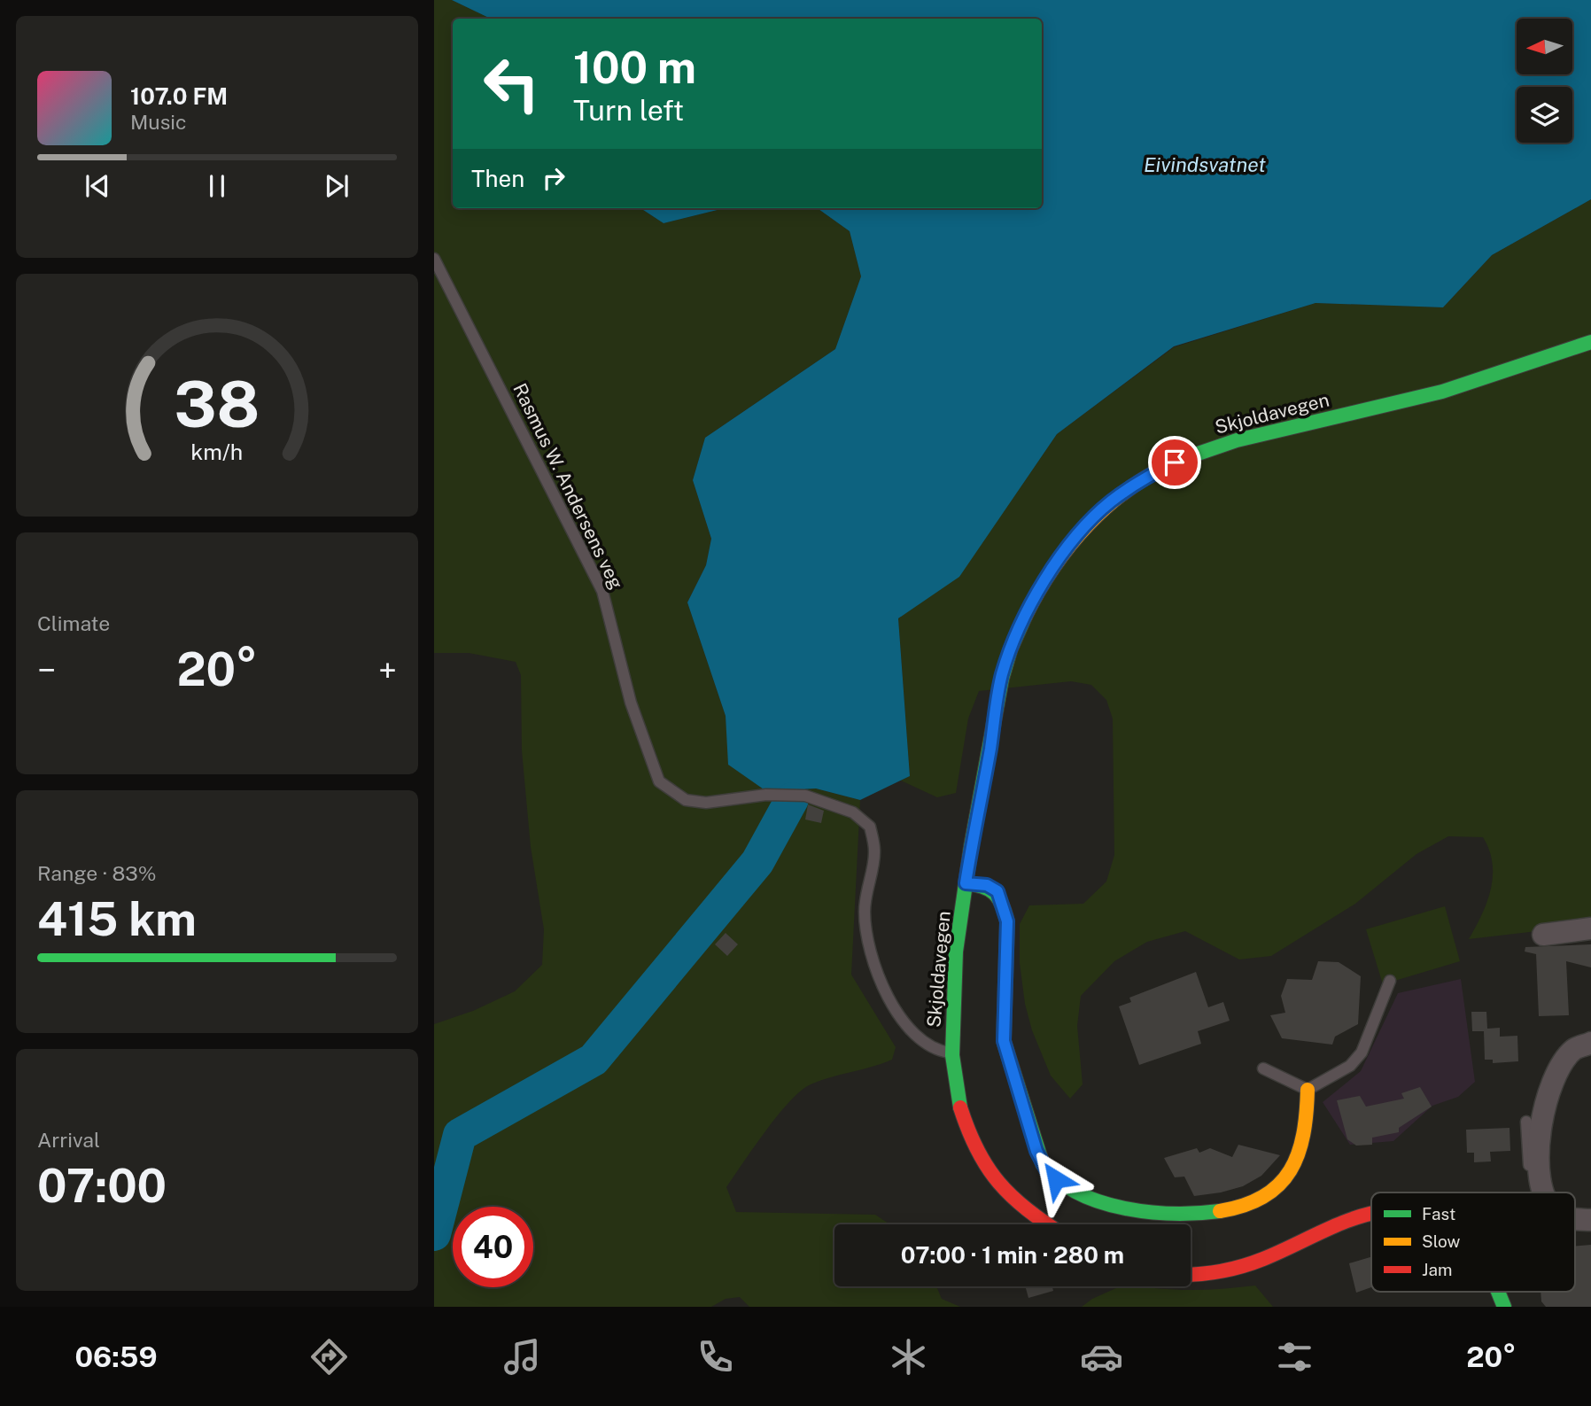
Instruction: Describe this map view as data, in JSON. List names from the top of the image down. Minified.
{"streets":{"main road":["Skjoldavegen"],"lane":["Rasmus W. Andersens veg"]},"crossings":[["Skjoldavegen","Rasmus W. Andersens veg"]],"water":["Eivindsvatnet"],"legend":["Fast","Slow","Jam"],"north":"left","page":{"turn":["100 m","Turn left"],"song":["107.0 FM","Music"],"then":"Then","tile":["Climate",["Range · 83%","415 km"],["Arrival","07:00"]],"heat":["−","20°","+"],"limit":"40","trip":"07:00 · 1 min · 280 m","tabs":["06:59","20°"],"gauge":["38","km/h"]}}
